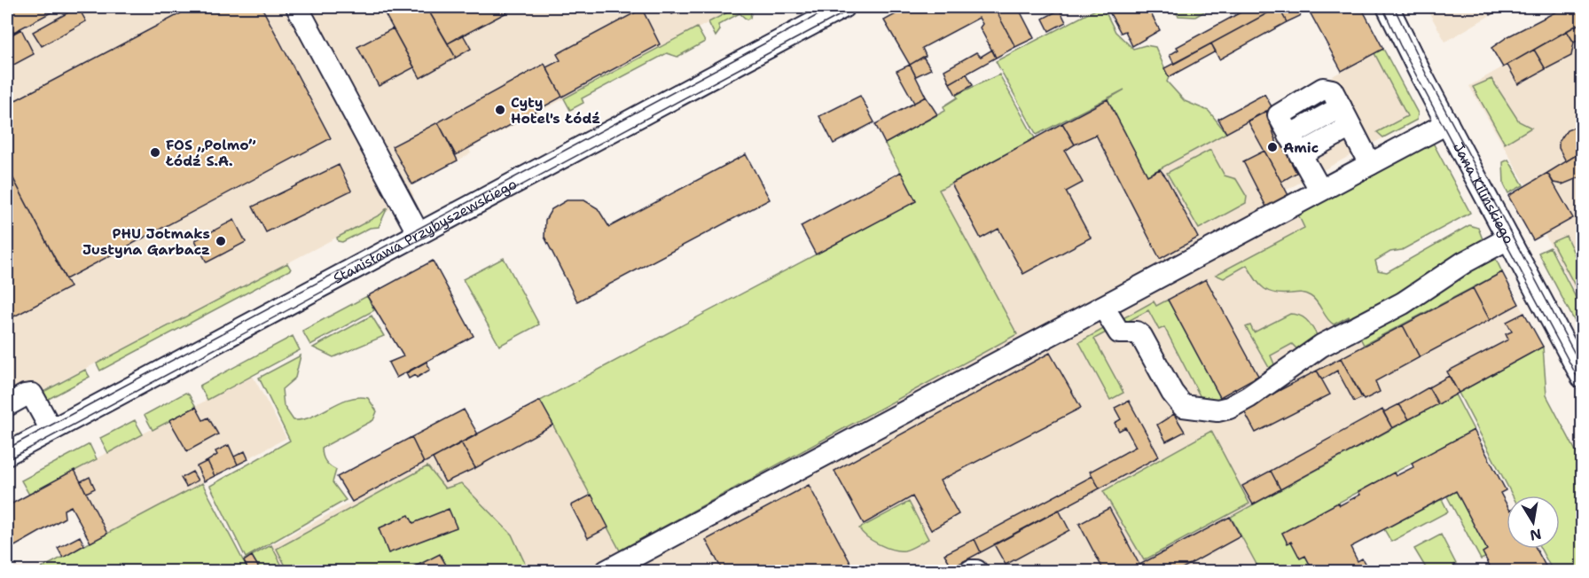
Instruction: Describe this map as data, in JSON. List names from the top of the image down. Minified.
{"streets":{"street":["Jana Kilińskiego","Stanisława Przybyszewskiego"]},"places":["Cyty Hotel's Łódź","Amic","FOS „Polmo” Łódź S.A.","PHU Jotmaks Justyna Garbacz"],"north":"bottom"}
